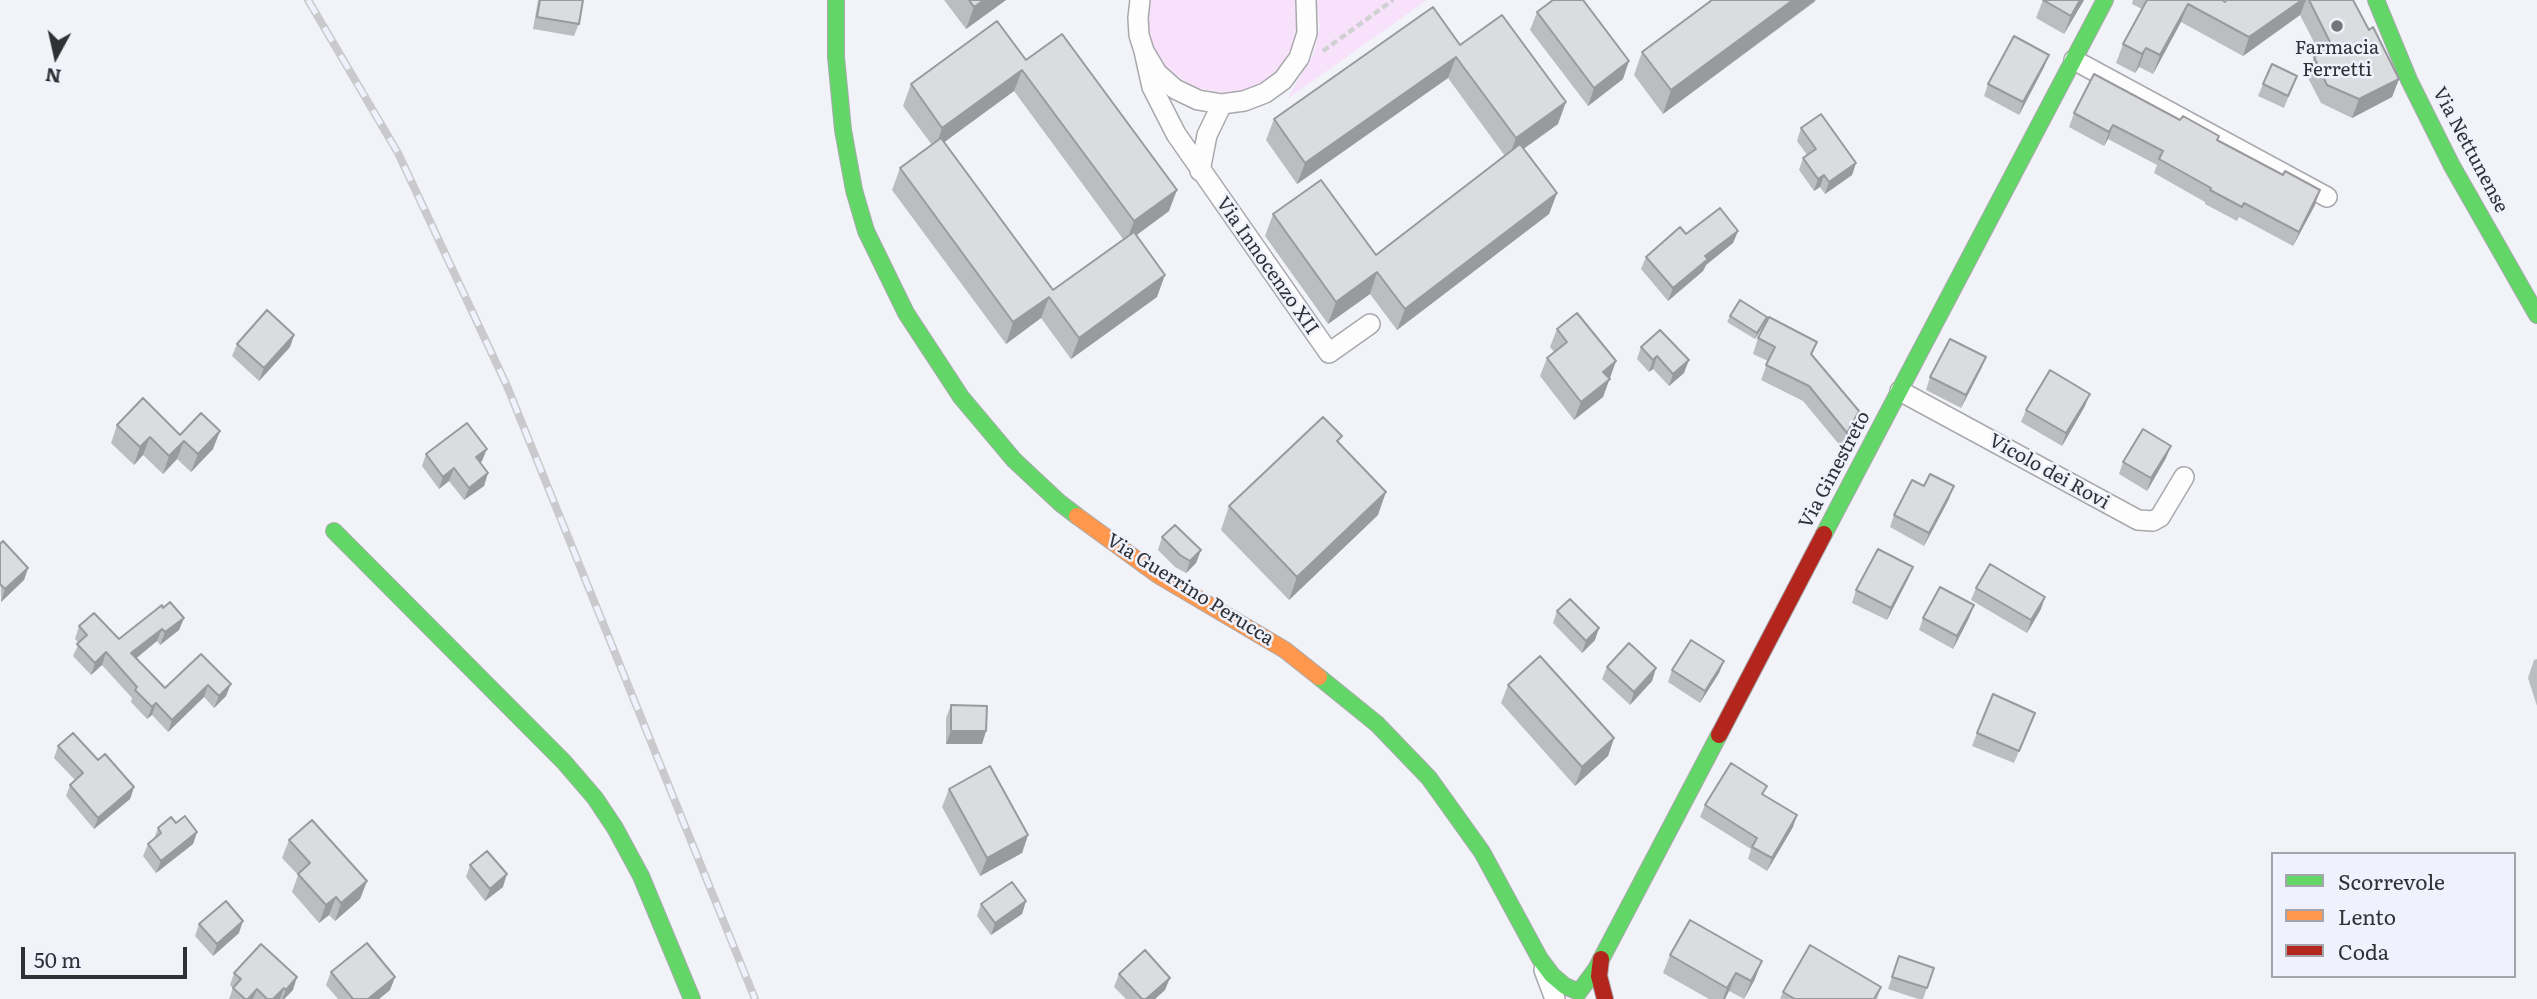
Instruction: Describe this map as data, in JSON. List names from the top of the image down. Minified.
{"streets":{"street":["Via Nettunense","Via Innocenzo XII","Via Ginestreto","Vicolo dei Rovi","Via Guerrino Perucca"]},"crossings":[["Via Ginestreto","Vicolo dei Rovi"],["Via Ginestreto","Via Guerrino Perucca"]],"places":["Farmacia Ferretti"],"legend":["Scorrevole","Lento","Coda"],"scale_bar":"50 m","north":"bottom"}
